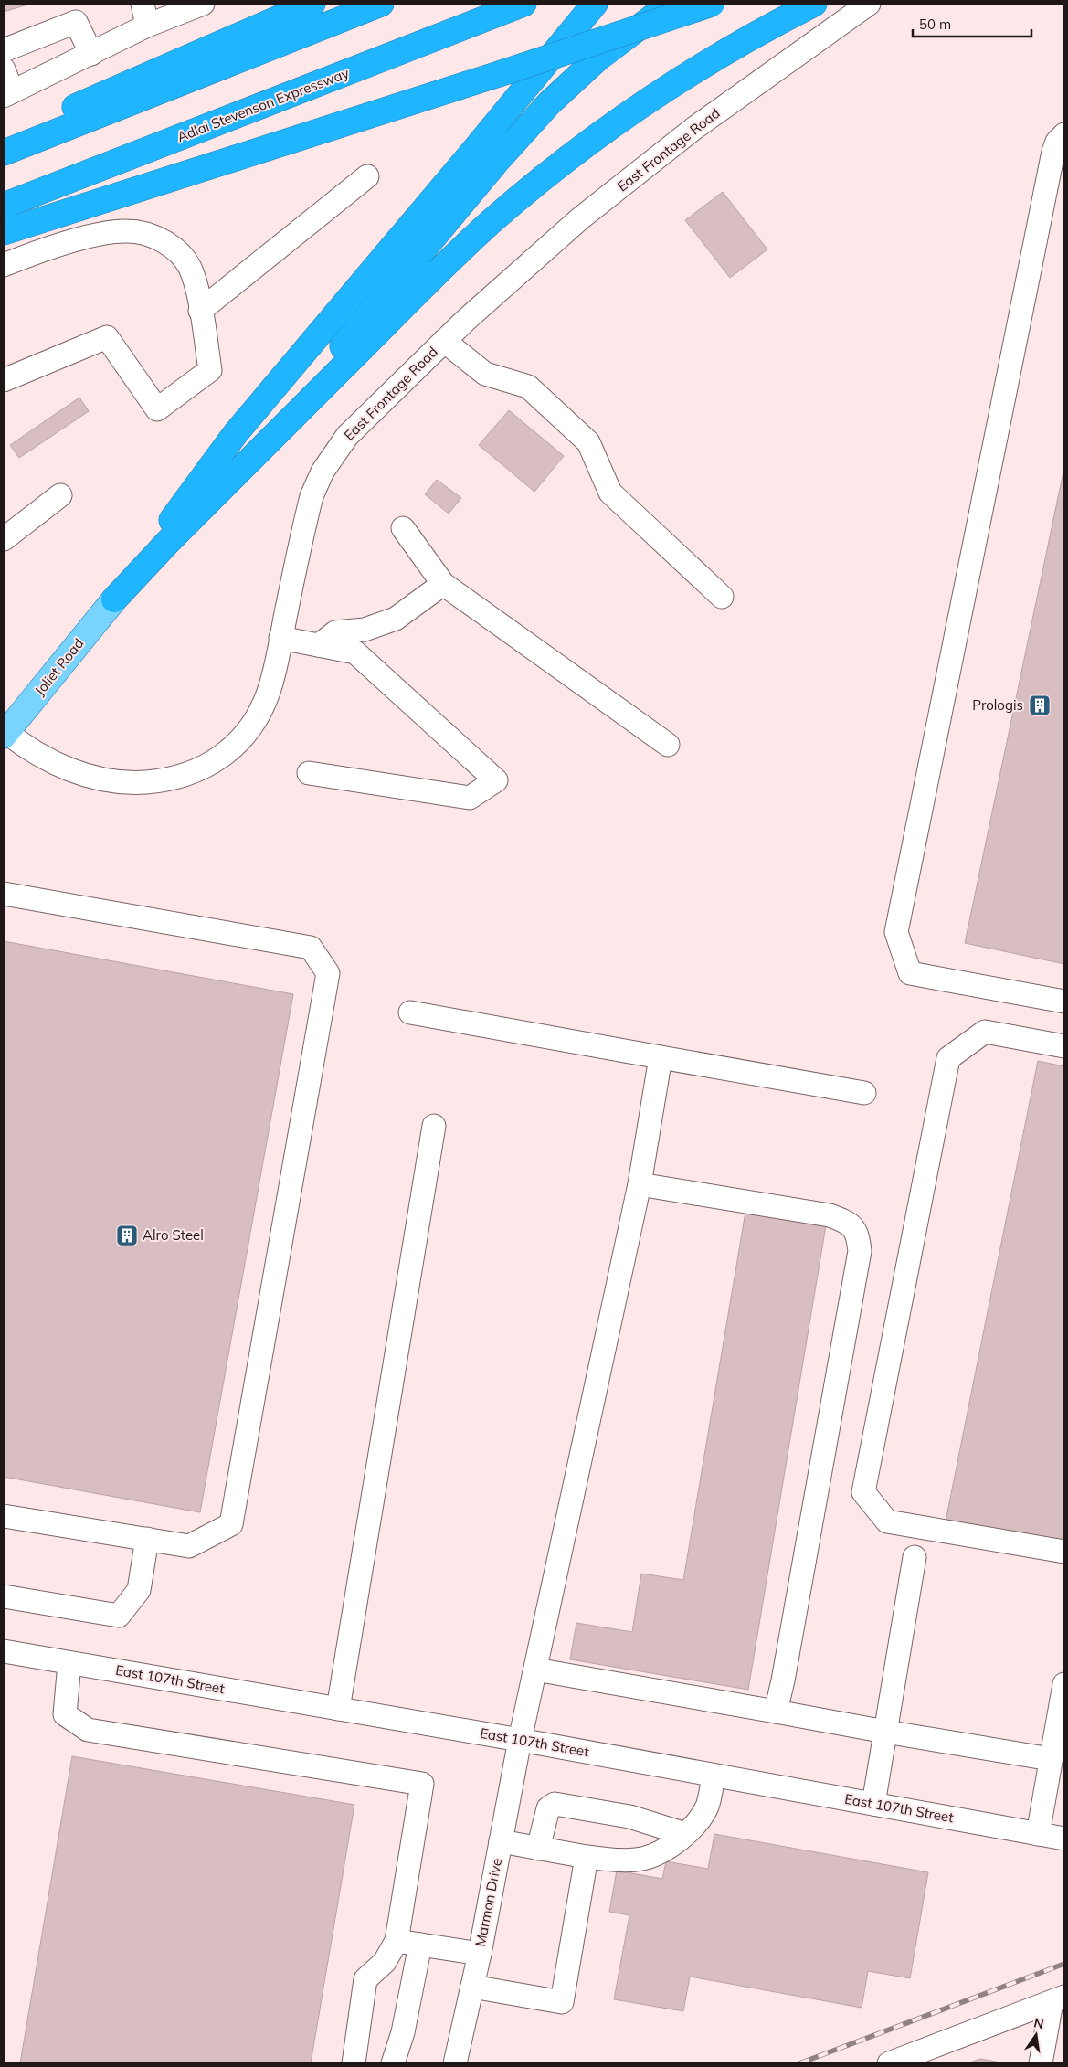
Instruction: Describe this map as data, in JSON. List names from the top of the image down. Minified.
{"streets":{"highway":["Adlai Stevenson Expressway"],"main road":["Joliet Road"],"street":["East Frontage Road","East 107th Street","Marmon Drive"]},"crossings":[["East Frontage Road","Joliet Road"],["East 107th Street","Marmon Drive"]],"places":{"building":["Prologis","Alro Steel"]},"scale_bar":"50 m","north":"top"}
